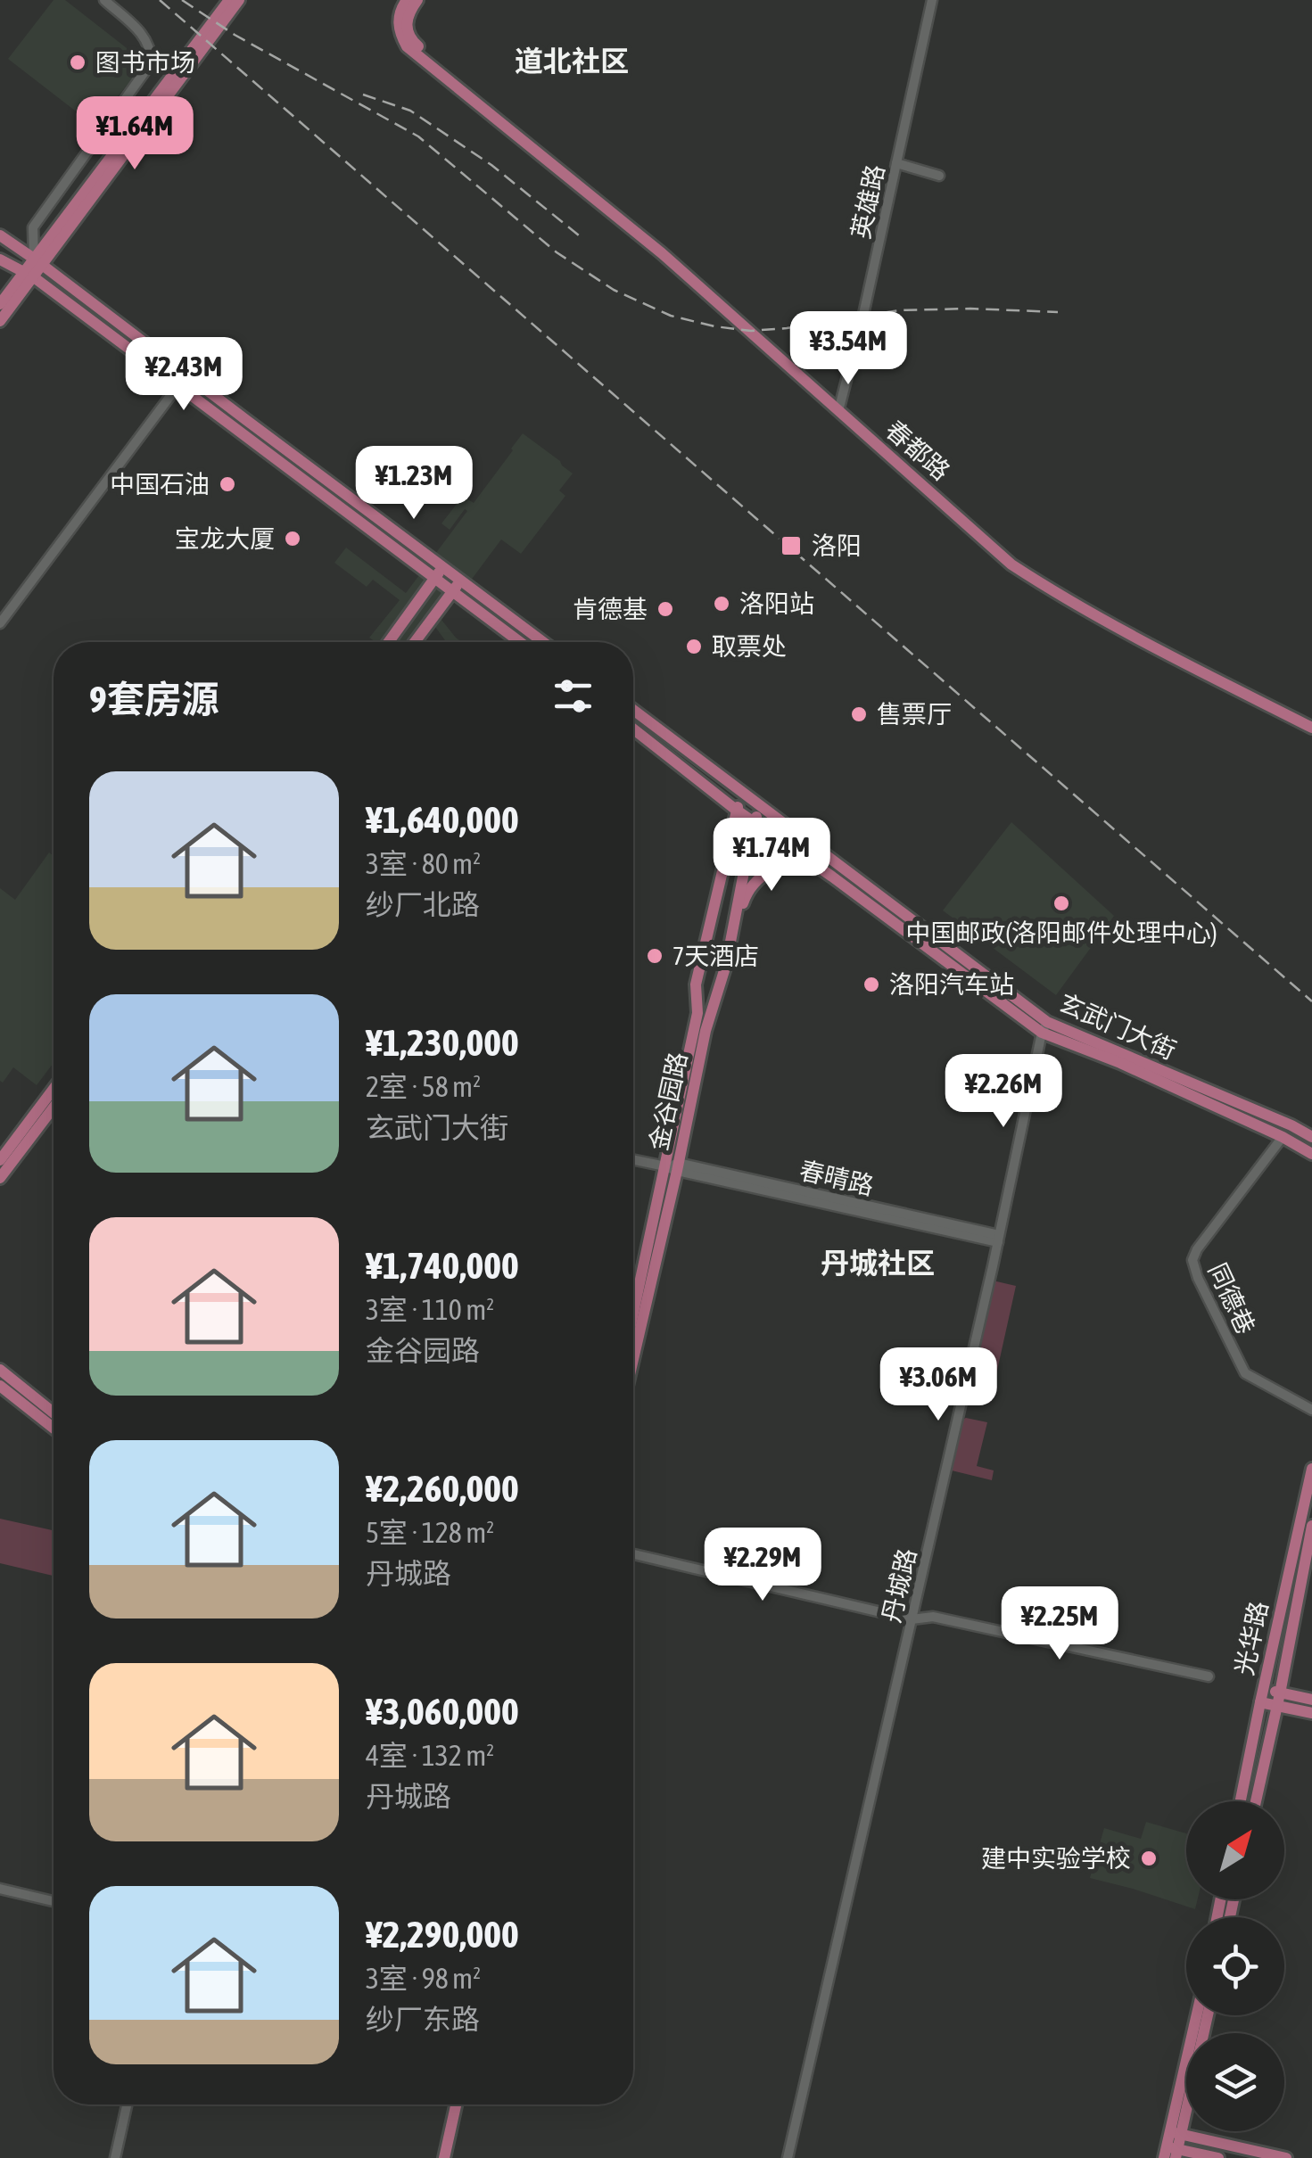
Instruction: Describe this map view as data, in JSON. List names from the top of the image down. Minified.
{"streets":{"main road":["春都路","玄武门大街","金谷园路","光华路"],"street":["英雄路","春晴路","同德巷","丹城路"]},"crossings":[["英雄路","春都路"],["玄武门大街","金谷园路"],["玄武门大街","同德巷"],["玄武门大街","丹城路"],["金谷园路","春晴路"],["春晴路","丹城路"]],"districts":["道北社区","丹城社区"],"places":{"other":["图书市场","中国石油","宝龙大厦","洛阳站","肯德基","取票处","售票厅","中国邮政(洛阳邮件处理中心)","7天酒店","洛阳汽车站","建中实验学校"],"transit":["洛阳"]},"north":"top right","page":{"price":["¥1.64M","¥3.54M","¥2.43M","¥1.23M","¥1.74M","¥2.26M","¥3.06M","¥2.29M","¥2.25M"],"heading":"9套房源","list":[{"name":"¥1,640,000","note":"3室 · 80 m² · 纱厂北路"},{"name":"¥1,230,000","note":"2室 · 58 m² · 玄武门大街"},{"name":"¥1,740,000","note":"3室 · 110 m² · 金谷园路"},{"name":"¥2,260,000","note":"5室 · 128 m² · 丹城路"},{"name":"¥3,060,000","note":"4室 · 132 m² · 丹城路"},{"name":"¥2,290,000","note":"3室 · 98 m² · 纱厂东路"}]}}
